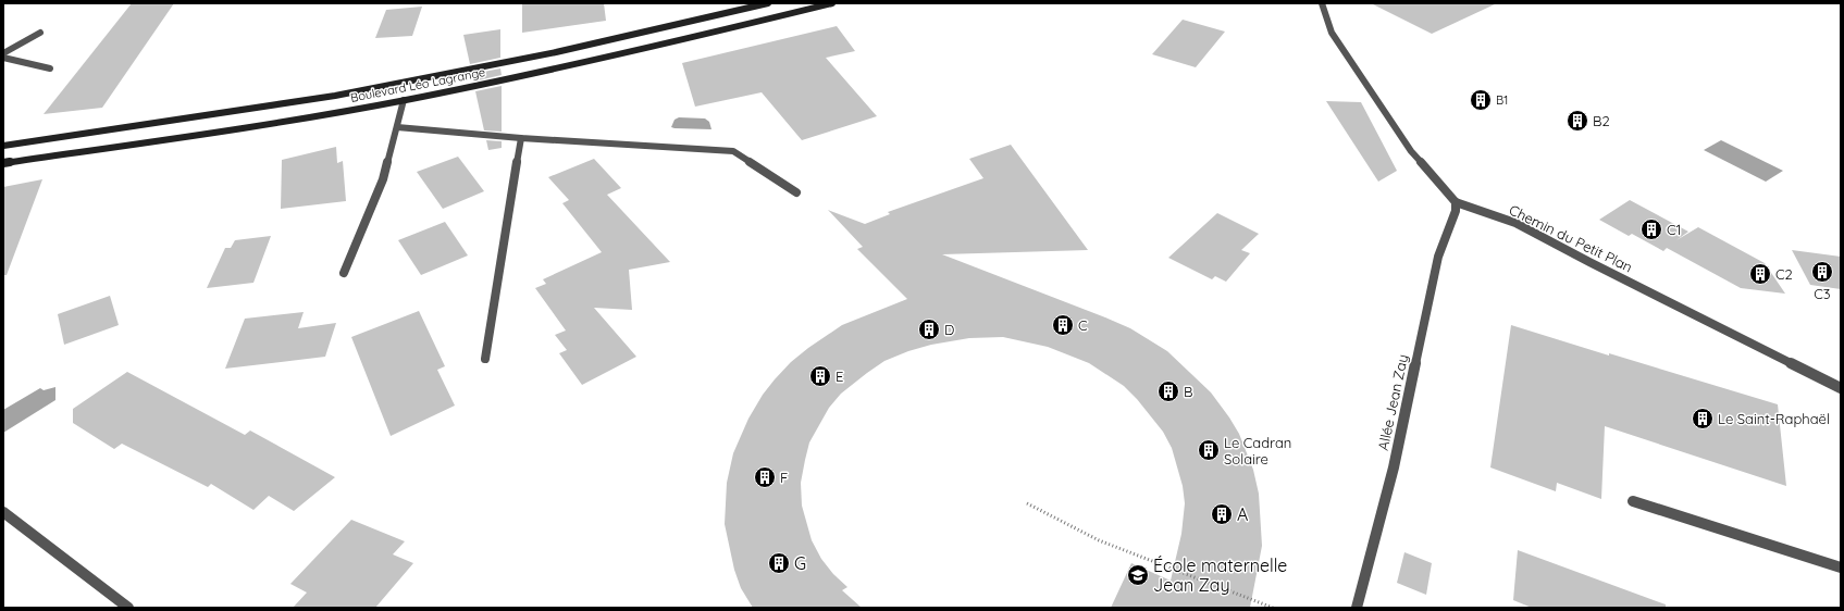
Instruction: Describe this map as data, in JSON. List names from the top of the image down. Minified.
{"streets":{"main road":["Boulevard Léo Lagrange"],"street":["Chemin du Petit Plan","Allée Jean Zay"]},"crossings":[["Chemin du Petit Plan","Allée Jean Zay"]],"places":{"building":["B1","B2","C1","C3","C2","C","D","E","B","Le Saint-Raphaël","Le Cadran Solaire","F","A","G"],"school or university":["École maternelle Jean Zay"]}}
